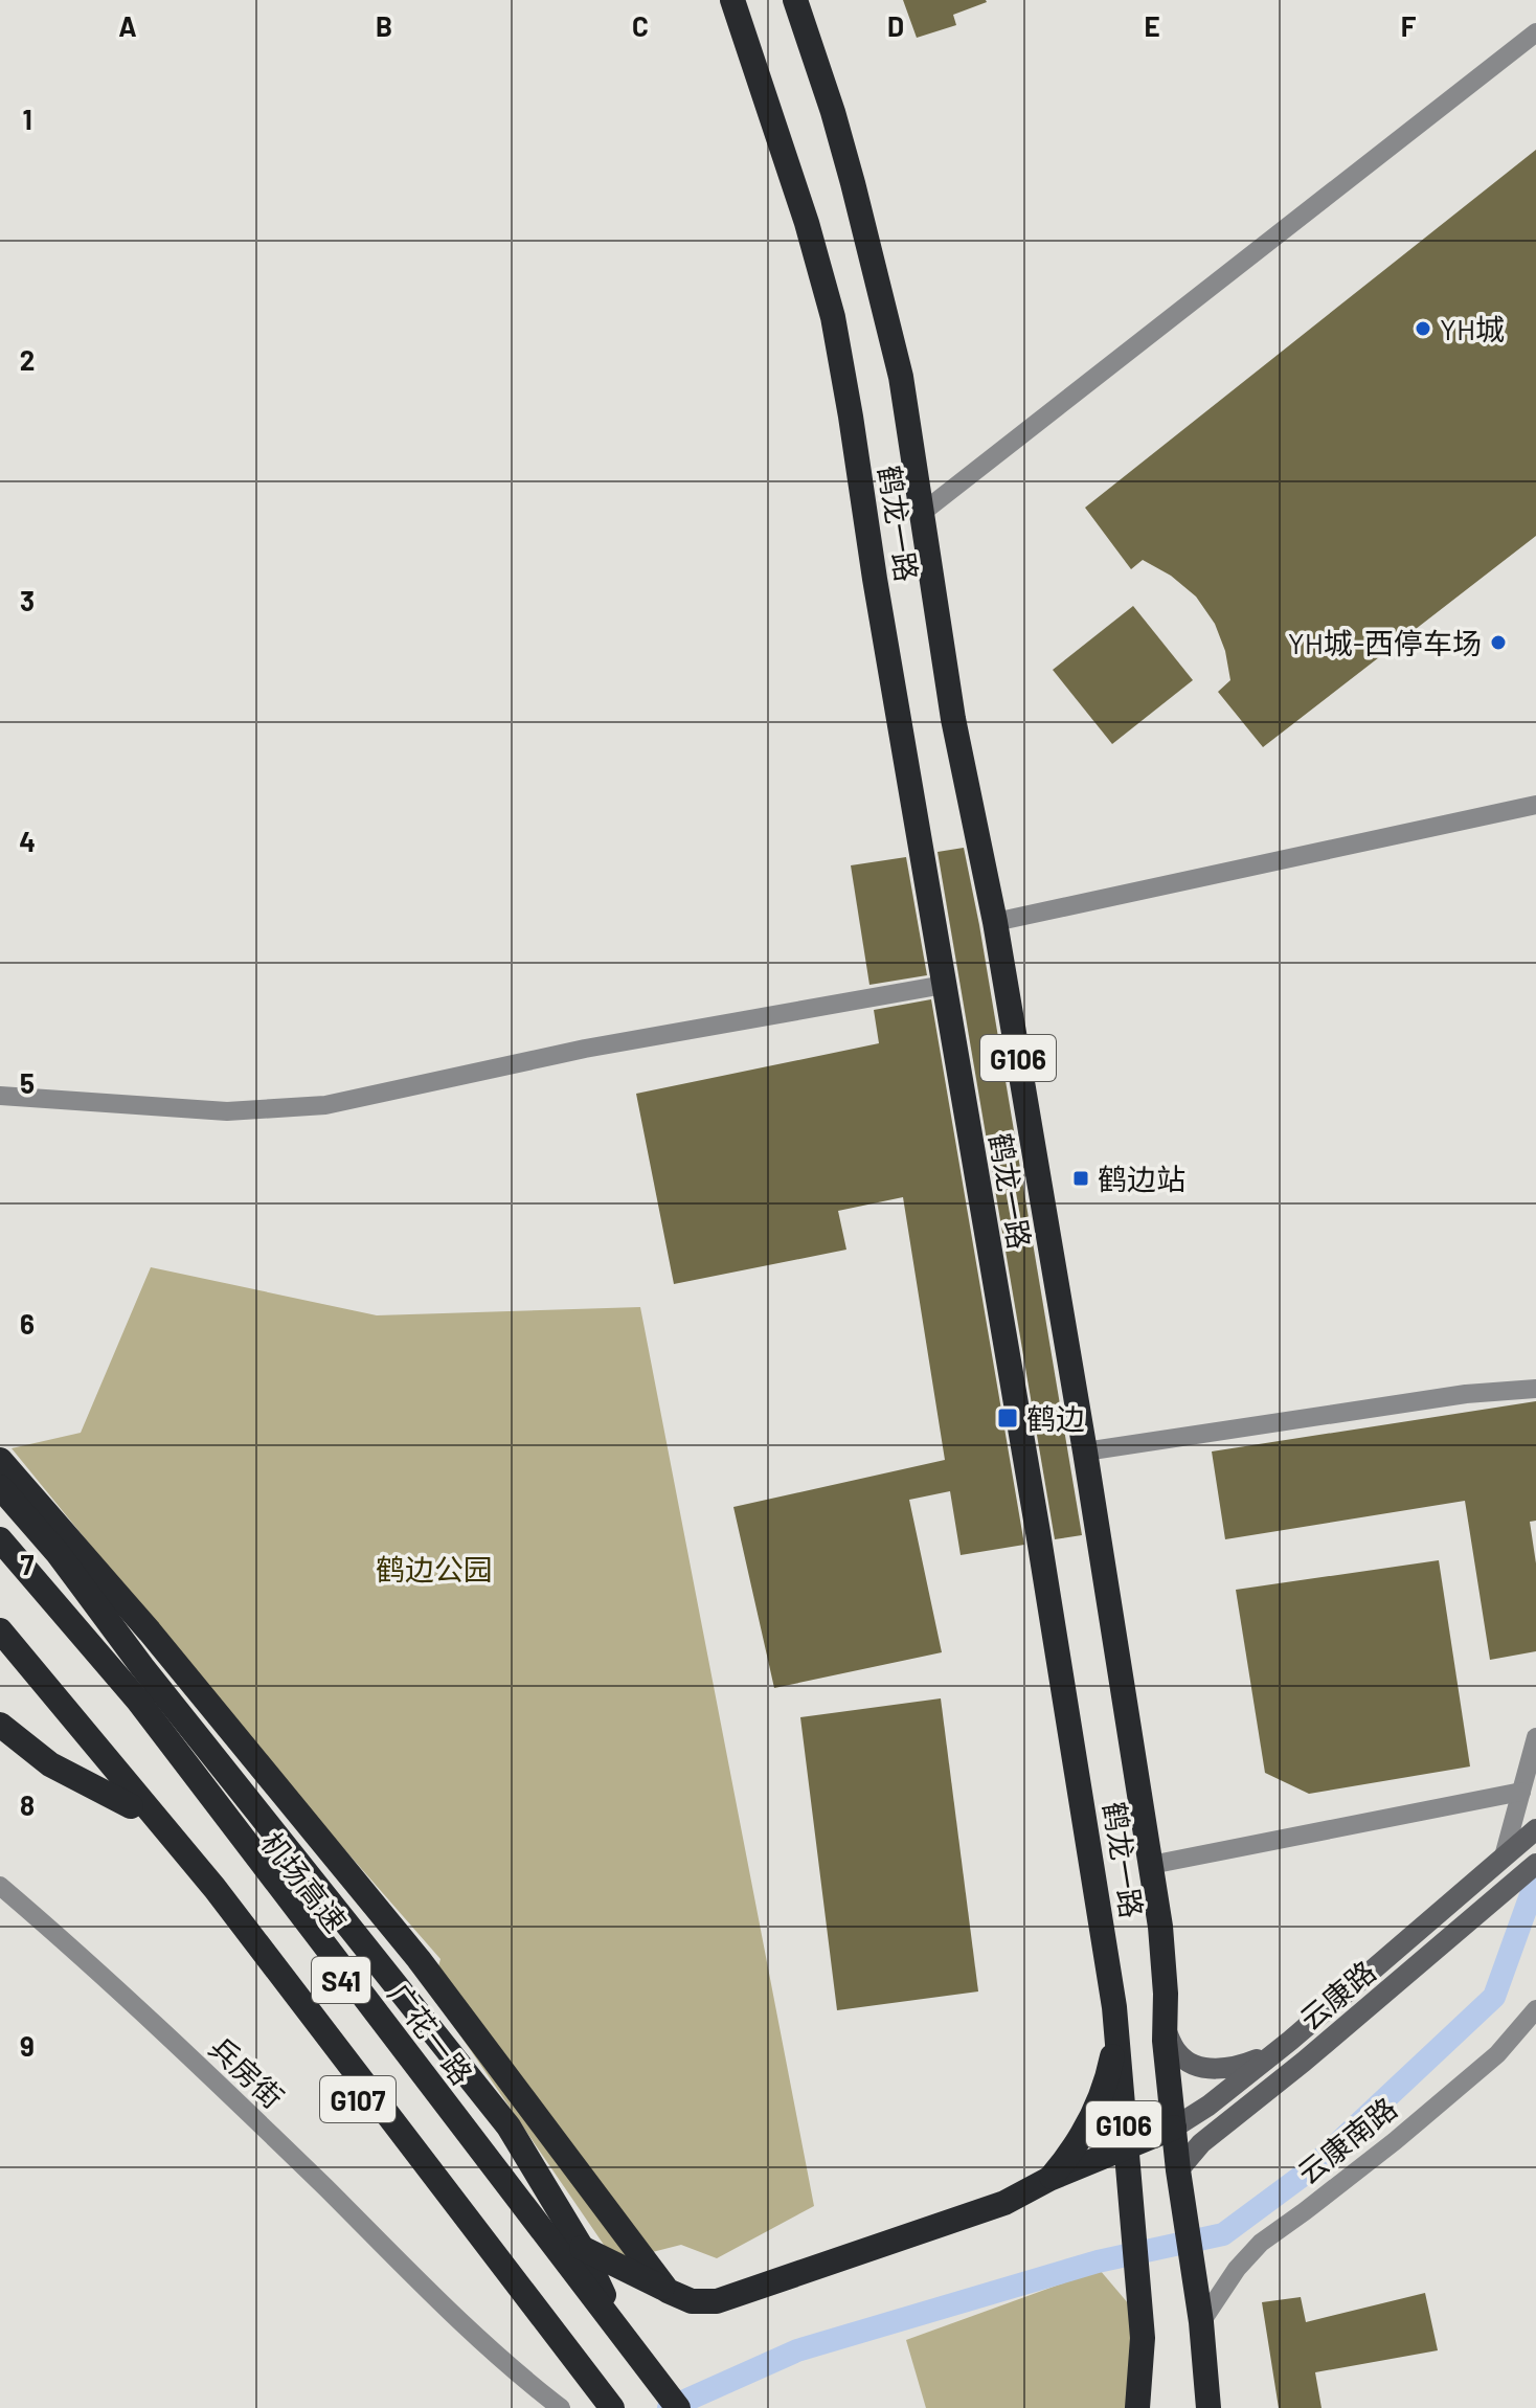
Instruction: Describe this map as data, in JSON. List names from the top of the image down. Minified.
{"streets":{"highway":["鹤龙一路","G106","机场高速","S41","广花一路","G107"],"street":["云康路","兵房街","云康南路"]},"crossings":[["鹤龙一路","G106"],["鹤龙一路","云康路"],["鹤龙一路","云康南路"],["广花一路","G107"],["兵房街","G107"]],"parks":["鹤边公园"],"places":{"other":["YH城","YH城-西停车场"],"transit":["鹤边站","鹤边"]},"grid":{"columns":["A","B","C","D","E","F"],"rows":["1","2","3","4","5","6","7","8","9"]}}
